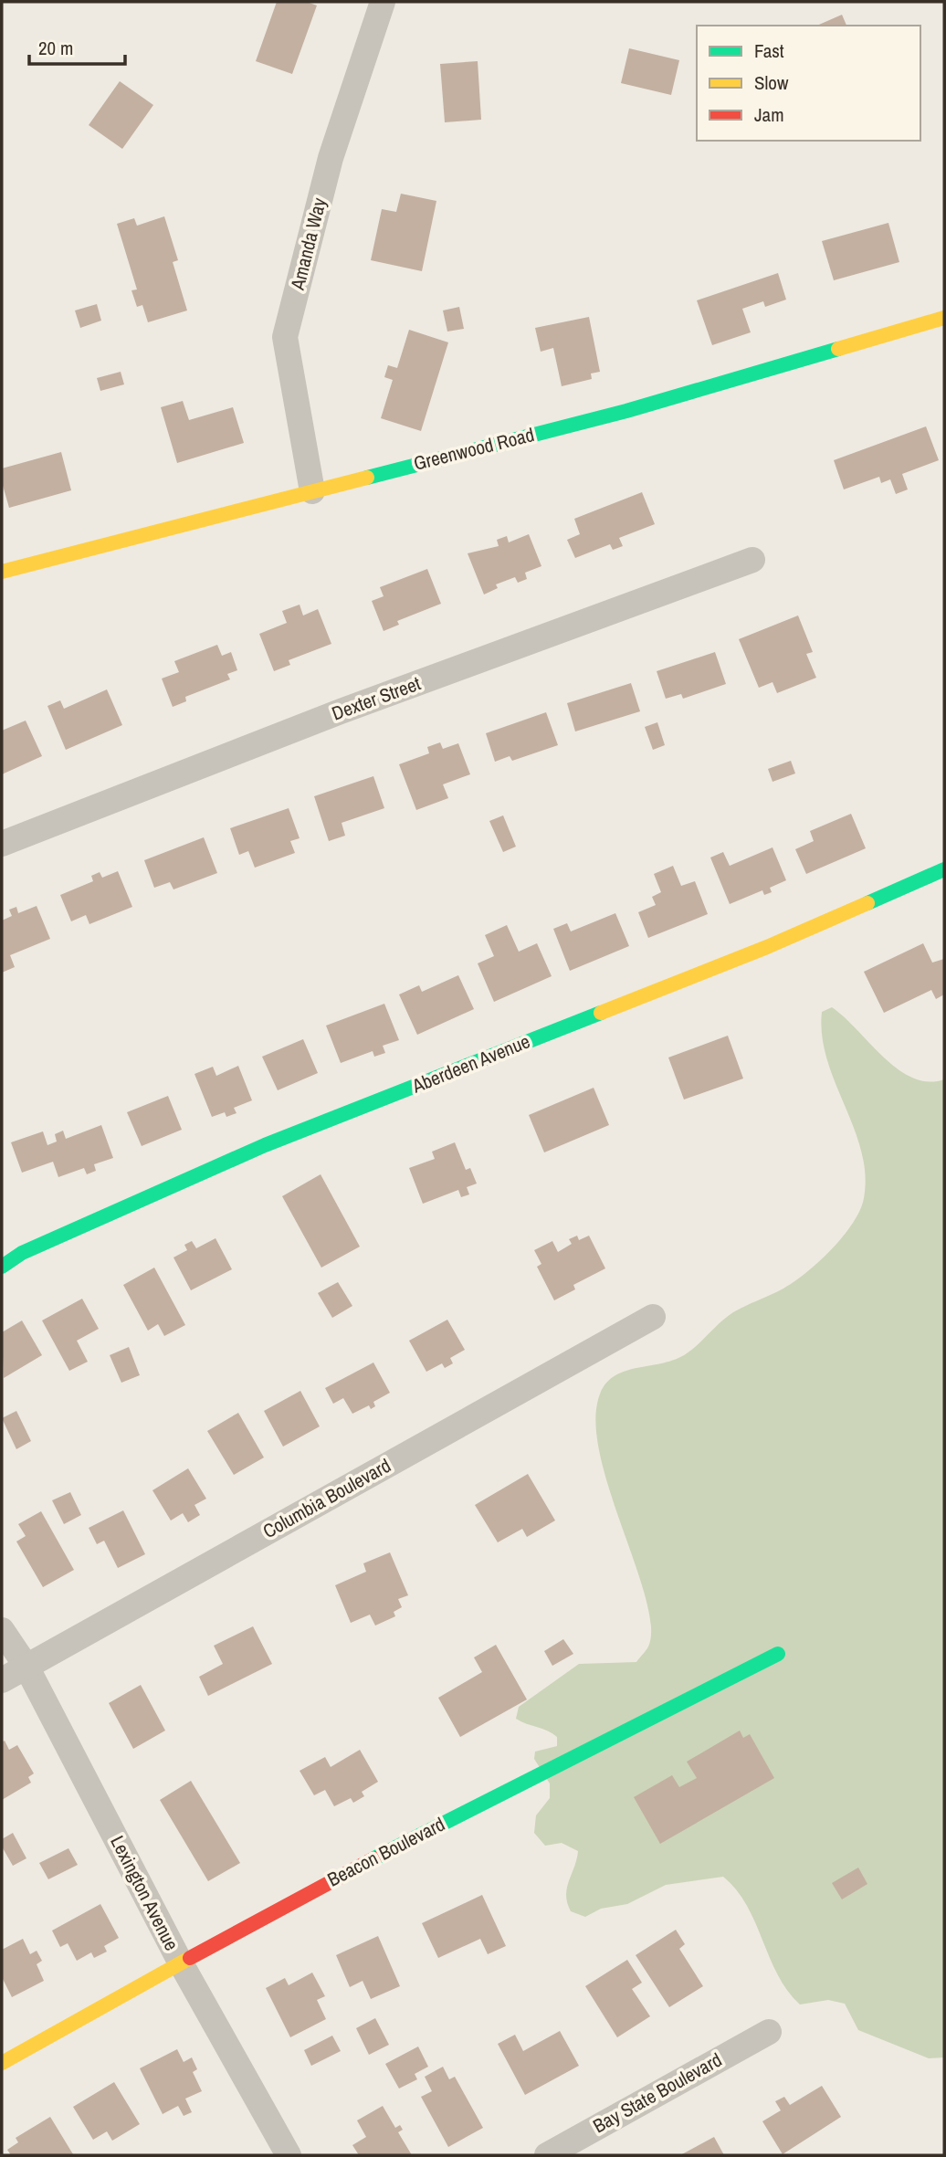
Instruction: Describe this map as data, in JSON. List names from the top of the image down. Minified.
{"streets":{"street":["Amanda Way","Greenwood Road","Dexter Street","Aberdeen Avenue","Columbia Boulevard","Beacon Boulevard","Lexington Avenue","Bay State Boulevard"]},"crossings":[["Amanda Way","Greenwood Road"],["Columbia Boulevard","Lexington Avenue"],["Beacon Boulevard","Lexington Avenue"]],"legend":["Fast","Slow","Jam"],"scale_bar":"20 m"}
